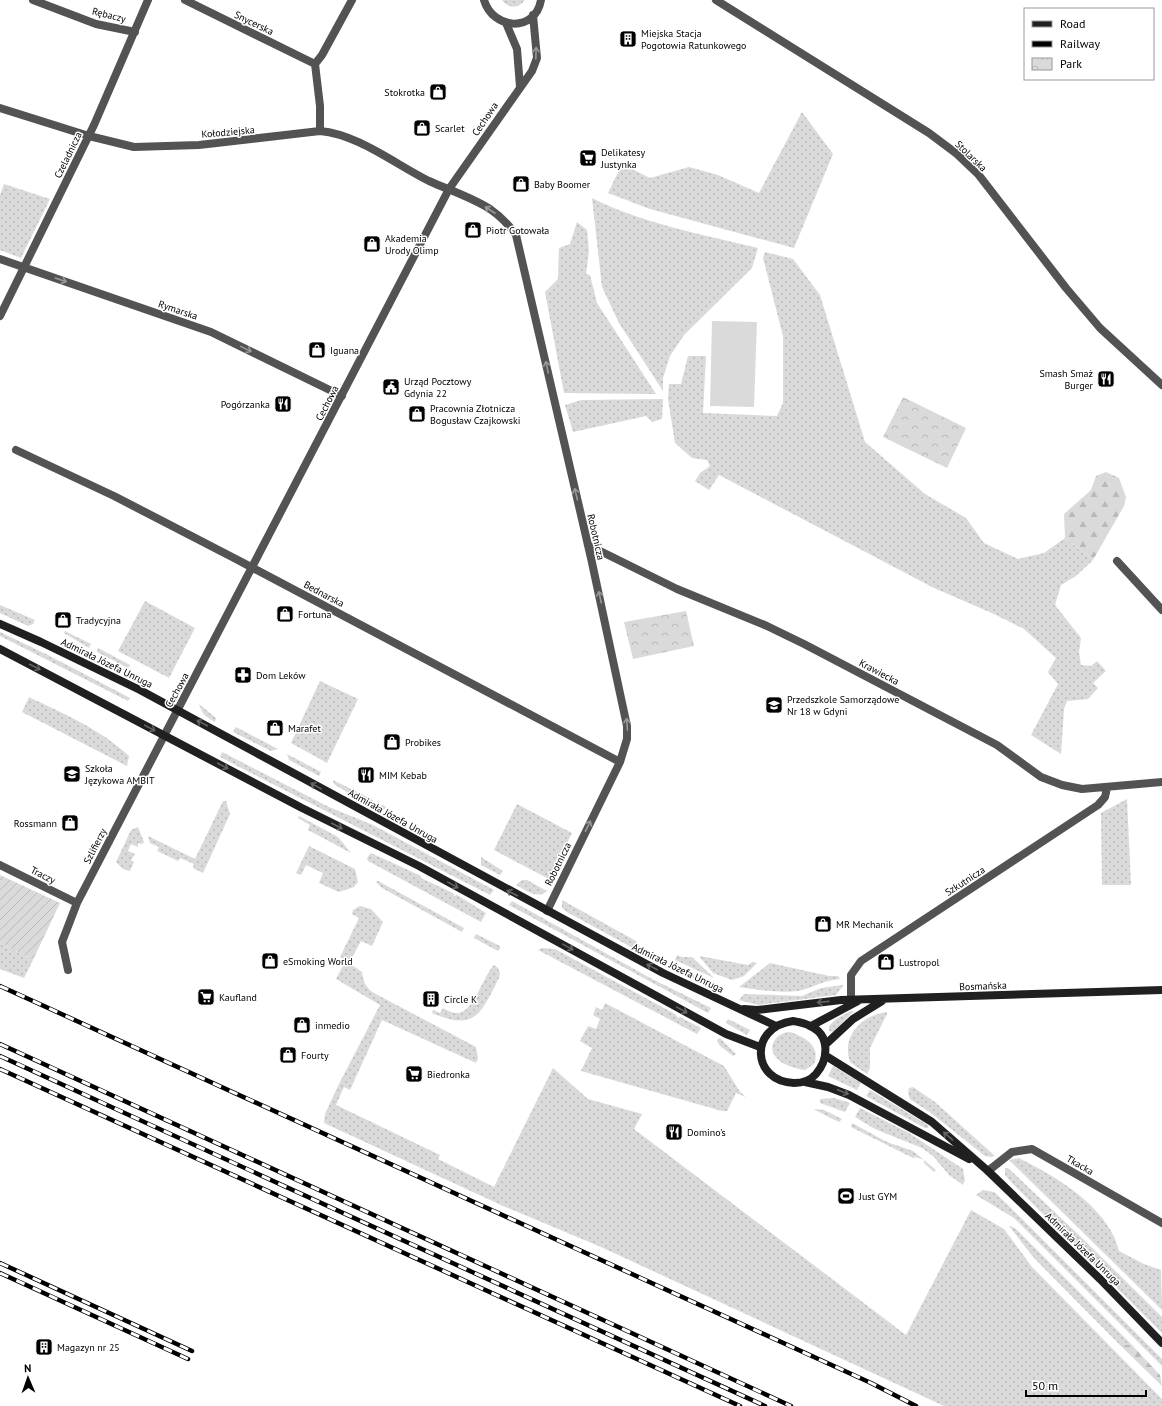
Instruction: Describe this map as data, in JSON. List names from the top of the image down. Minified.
{"streets":{"street":["Rębaczy","Snycerska","Cechowa","Kołodziejska","Czeladnicza","Stolarska","Rymarska","Robotnicza","Bednarska","Admirała Józefa Unruga","Krawiecka","Szlifierzy","Traczy","Szkutnicza","Bosmańska","Tkacka"]},"crossings":[["Rębaczy","Czeladnicza"],["Cechowa","Kołodziejska"],["Cechowa","Rymarska"],["Cechowa","Robotnicza"],["Cechowa","Bednarska"],["Cechowa","Admirała Józefa Unruga"],["Cechowa","Szlifierzy"],["Kołodziejska","Czeladnicza"],["Kołodziejska","Robotnicza"],["Czeladnicza","Rymarska"],["Robotnicza","Bednarska"],["Robotnicza","Admirała Józefa Unruga"],["Robotnicza","Krawiecka"],["Admirała Józefa Unruga","Bosmańska"],["Admirała Józefa Unruga","Tkacka"],["Krawiecka","Szkutnicza"],["Szlifierzy","Traczy"]],"one_way":["Rymarska","Robotnicza"],"places":{"building":["Miejska Stacja Pogotowia Ratunkowego","Circle K","Magazyn nr 25"],"shop":["Stokrotka","Scarlet","Baby Boomer","Piotr Gotowała","Akademia Urody Olimp","Iguana","Pracownia Złotnicza Bogusław Czajkowski","Fortuna","Tradycyjna","Marafet","Probikes","Rossmann","MR Mechanik","eSmoking World","Lustropol","inmedio","Fourty"],"supermarket":["Delikatesy Justynka","Kaufland","Biedronka"],"restaurant":["Smash Smaż Burger","Pogórzanka","MIM Kebab","Domino's"],"public building":["Urząd Pocztowy Gdynia 22"],"pharmacy":["Dom Leków"],"school or university":["Przedszkole Samorządowe Nr 18 w Gdyni","Szkoła Językowa AMBIT"],"sports":["Just GYM"]},"legend":["Road","Railway","Park"],"scale_bar":"50 m","north":"top"}
